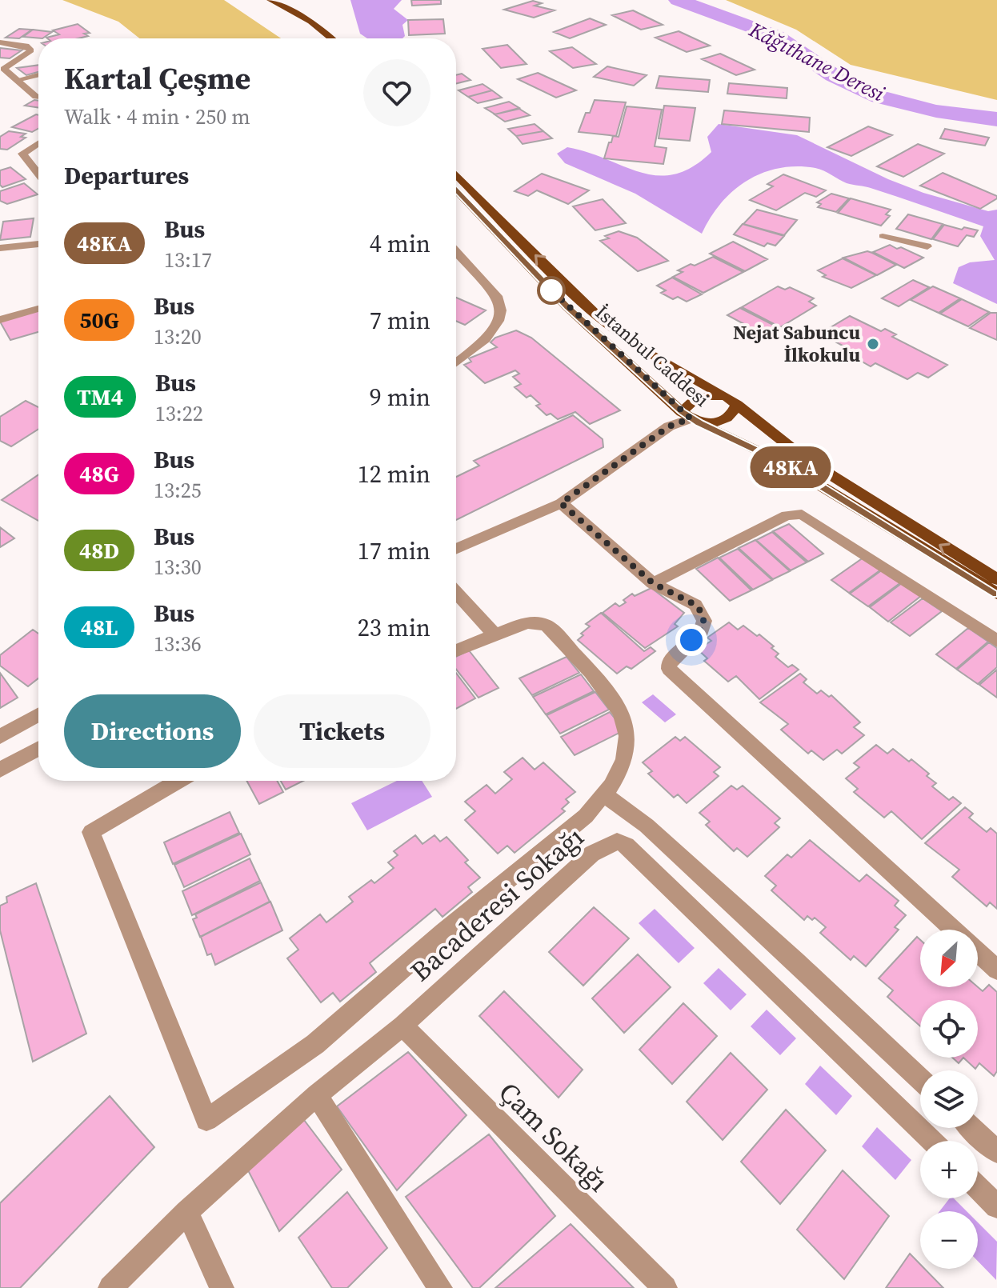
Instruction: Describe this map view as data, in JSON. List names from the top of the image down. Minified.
{"streets":{"main road":["İstanbul Caddesi"],"street":["Bacaderesi Sokağı","Çam Sokağı"]},"crossings":[["Bacaderesi Sokağı","Çam Sokağı"]],"water":["Kâğıthane Deresi"],"places":["Nejat Sabuncu İlkokulu"],"lines":["bus line 48KA"],"north":"bottom left","page":{"on_map":"48KA","heading":[["Kartal Çeşme","Walk · 4 min · 250 m"],"Departures"],"list":[{"mark":"48KA","name":"Bus","note":"13:17","value":"4 min"},{"mark":"50G","name":"Bus","note":"13:20","value":"7 min"},{"mark":"TM4","name":"Bus","note":"13:22","value":"9 min"},{"mark":"48G","name":"Bus","note":"13:25","value":"12 min"},{"mark":"48D","name":"Bus","note":"13:30","value":"17 min"},{"mark":"48L","name":"Bus","note":"13:36","value":"23 min"}],"buttons":["Directions","Tickets"],"map_buttons":["+","−"]}}
